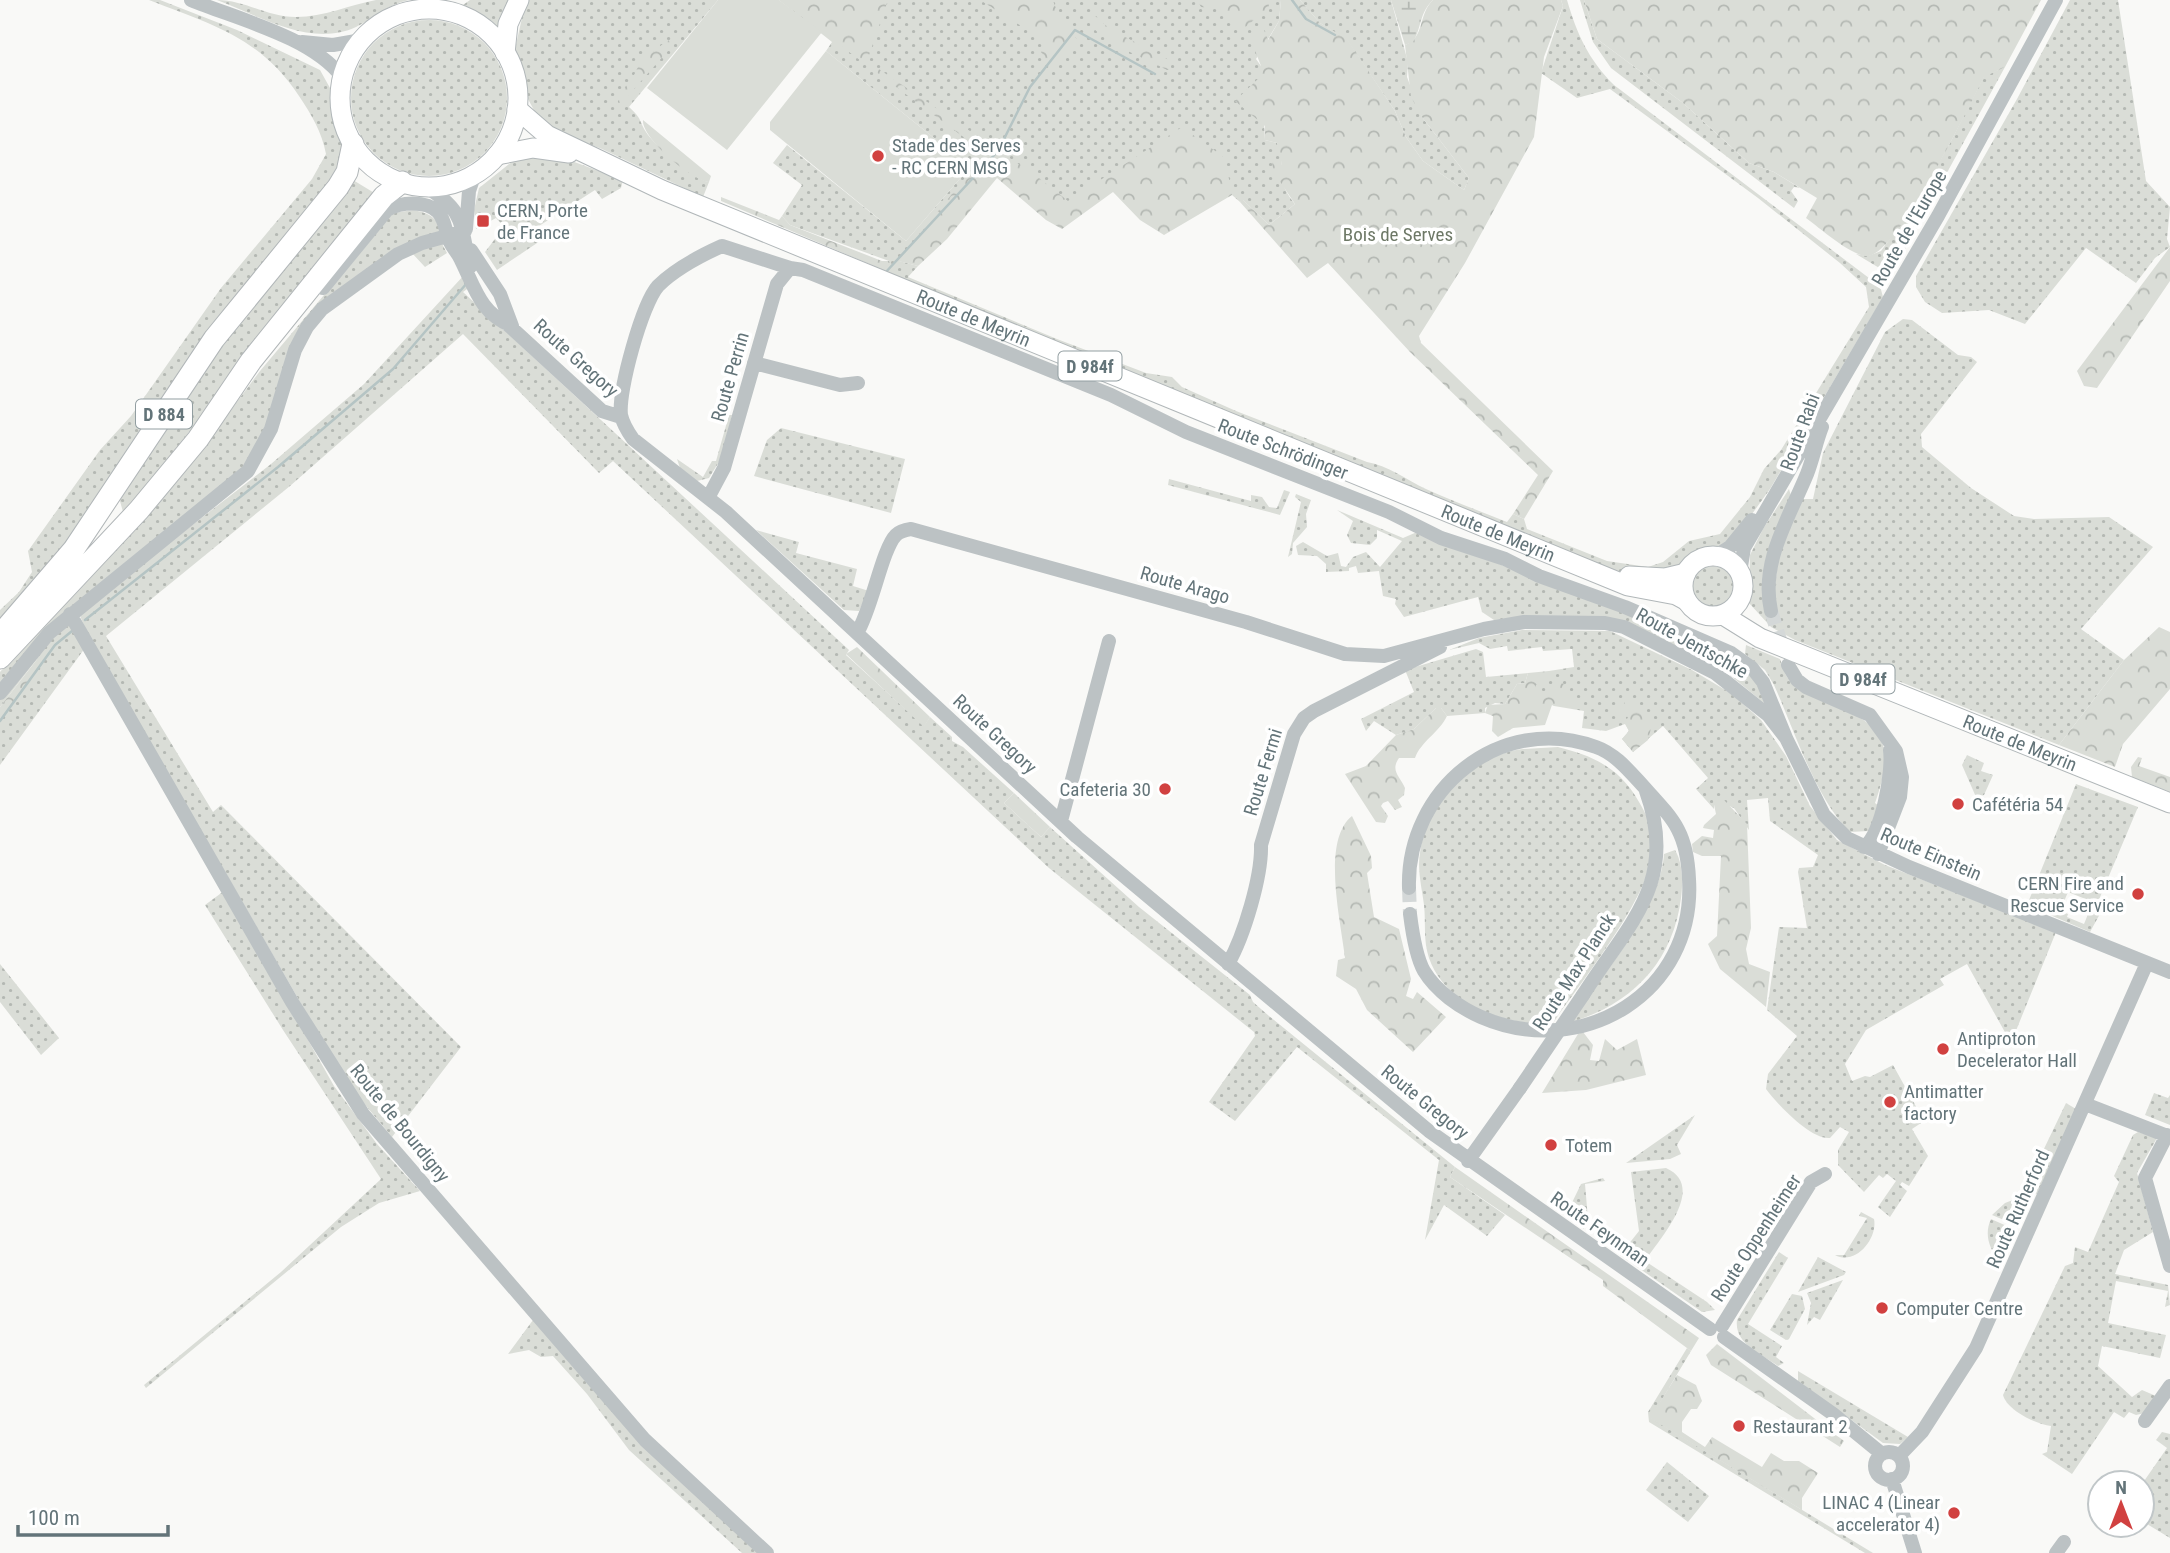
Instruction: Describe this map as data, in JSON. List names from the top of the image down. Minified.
{"streets":{"highway":["D 884"],"main road":["Route de Meyrin","D 984f"],"street":["Route de l'Europe","Route Gregory","Route Perrin","Route Rabi","Route Schrödinger","Route Arago","Route Jentschke","Route Fermi","Route Einstein","Route Max Planck","Route de Bourdigny","Route Rutherford","Route Feynman","Route Oppenheimer"]},"crossings":[["Route de l'Europe","Route de Meyrin"],["Route de l'Europe","Route Rabi"],["Route de Meyrin","Route Gregory"],["Route de Meyrin","D 884"],["Route Gregory","Route Perrin"],["Route Gregory","D 884"],["Route Gregory","Route Schrödinger"],["Route Gregory","Route Arago"],["Route Gregory","Route Fermi"],["Route Gregory","Route Max Planck"],["Route Gregory","Route Feynman"],["Route Perrin","Route Schrödinger"],["Route Schrödinger","Route Jentschke"],["Route Arago","Route Jentschke"],["Route Arago","Route Fermi"],["Route Jentschke","Route Fermi"],["Route Jentschke","Route Einstein"],["Route Einstein","Route Rutherford"],["Route Max Planck","Route Feynman"],["Route Rutherford","Route Feynman"],["Route Feynman","Route Oppenheimer"]],"parks":["Bois de Serves"],"places":{"other":["Stade des Serves - RC CERN MSG","Cafeteria 30","Cafétéria 54","CERN Fire and Rescue Service","Antiproton Decelerator Hall","Antimatter factory","Totem","Computer Centre","Restaurant 2","LINAC 4 (Linear accelerator 4)"],"transit":["CERN, Porte de France"]},"scale_bar":"100 m","north":"top"}
